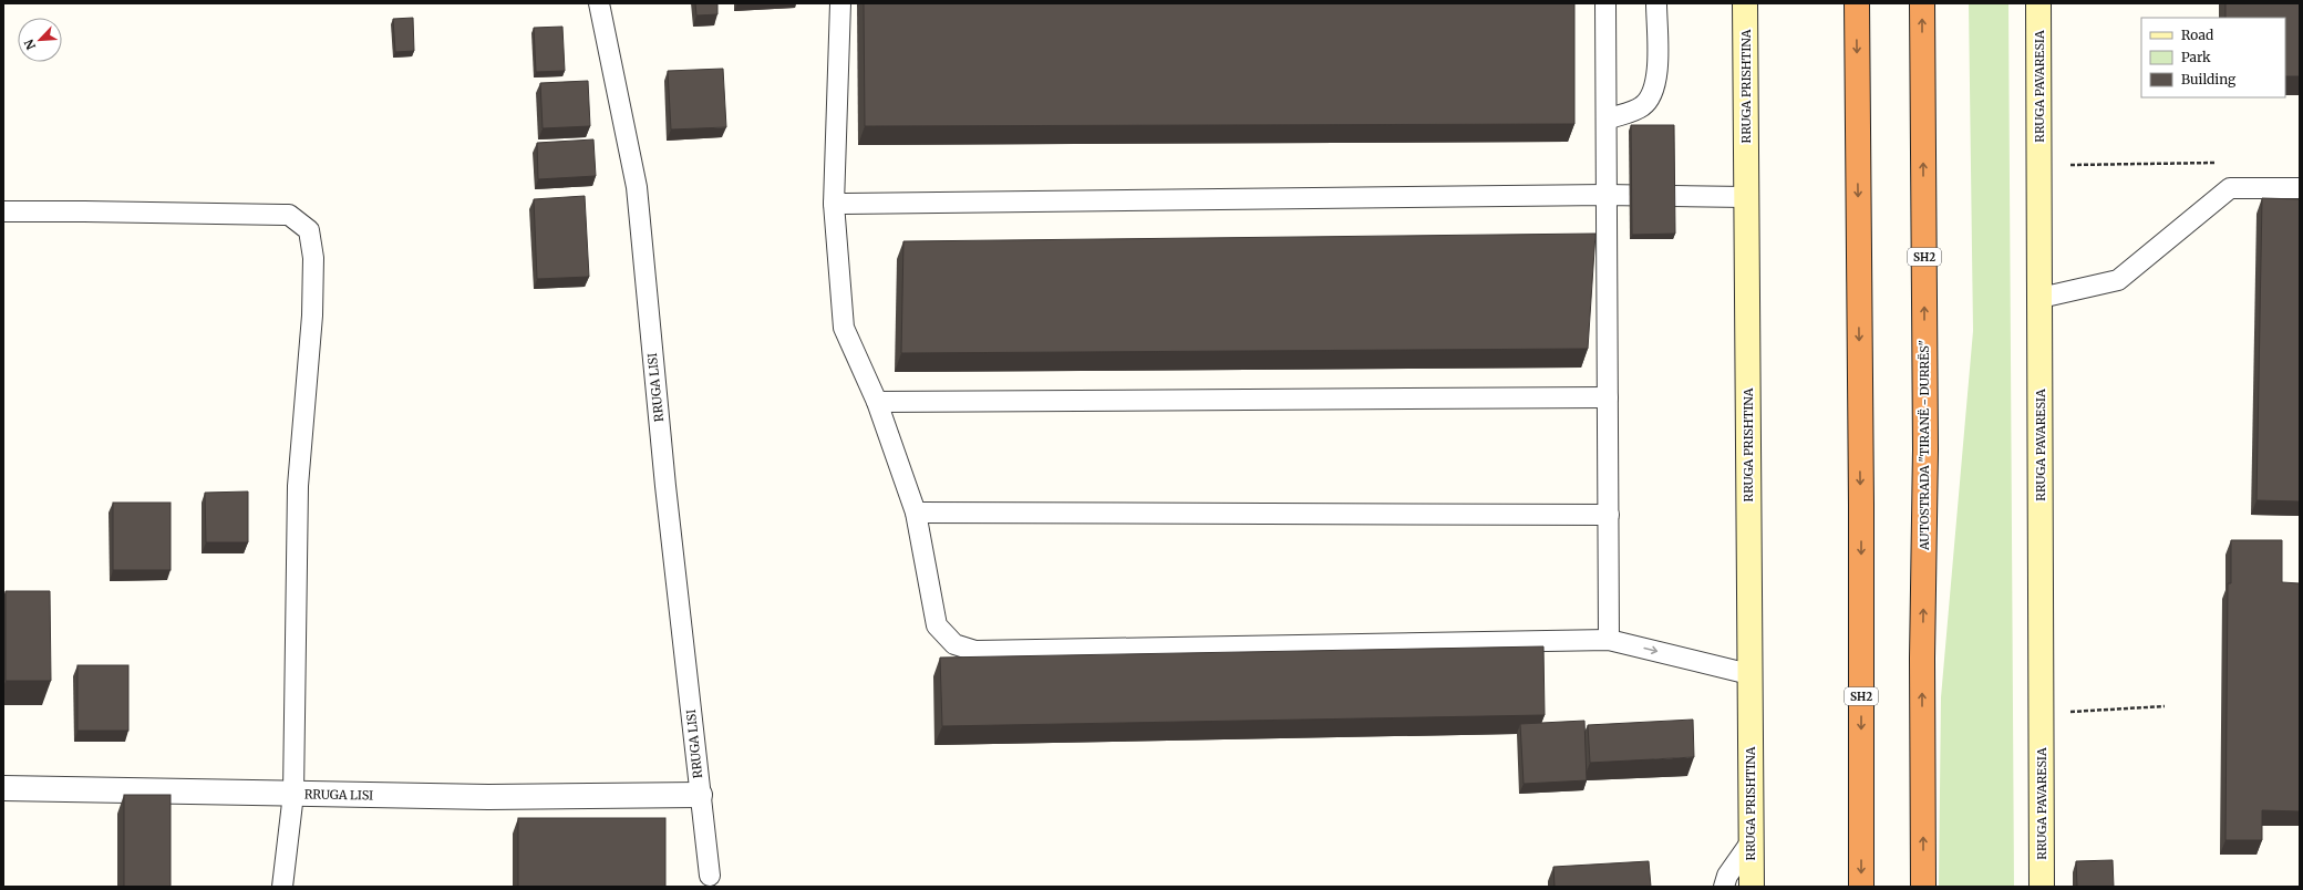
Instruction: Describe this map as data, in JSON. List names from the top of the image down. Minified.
{"streets":{"highway":["SH2","AUTOSTRADA \"TIRANË - DURRËS\""],"main road":["RRUGA PRISHTINA","RRUGA PAVARESIA"],"street":["RRUGA LISI"]},"legend":["Road","Park","Building"],"north":"bottom left"}
